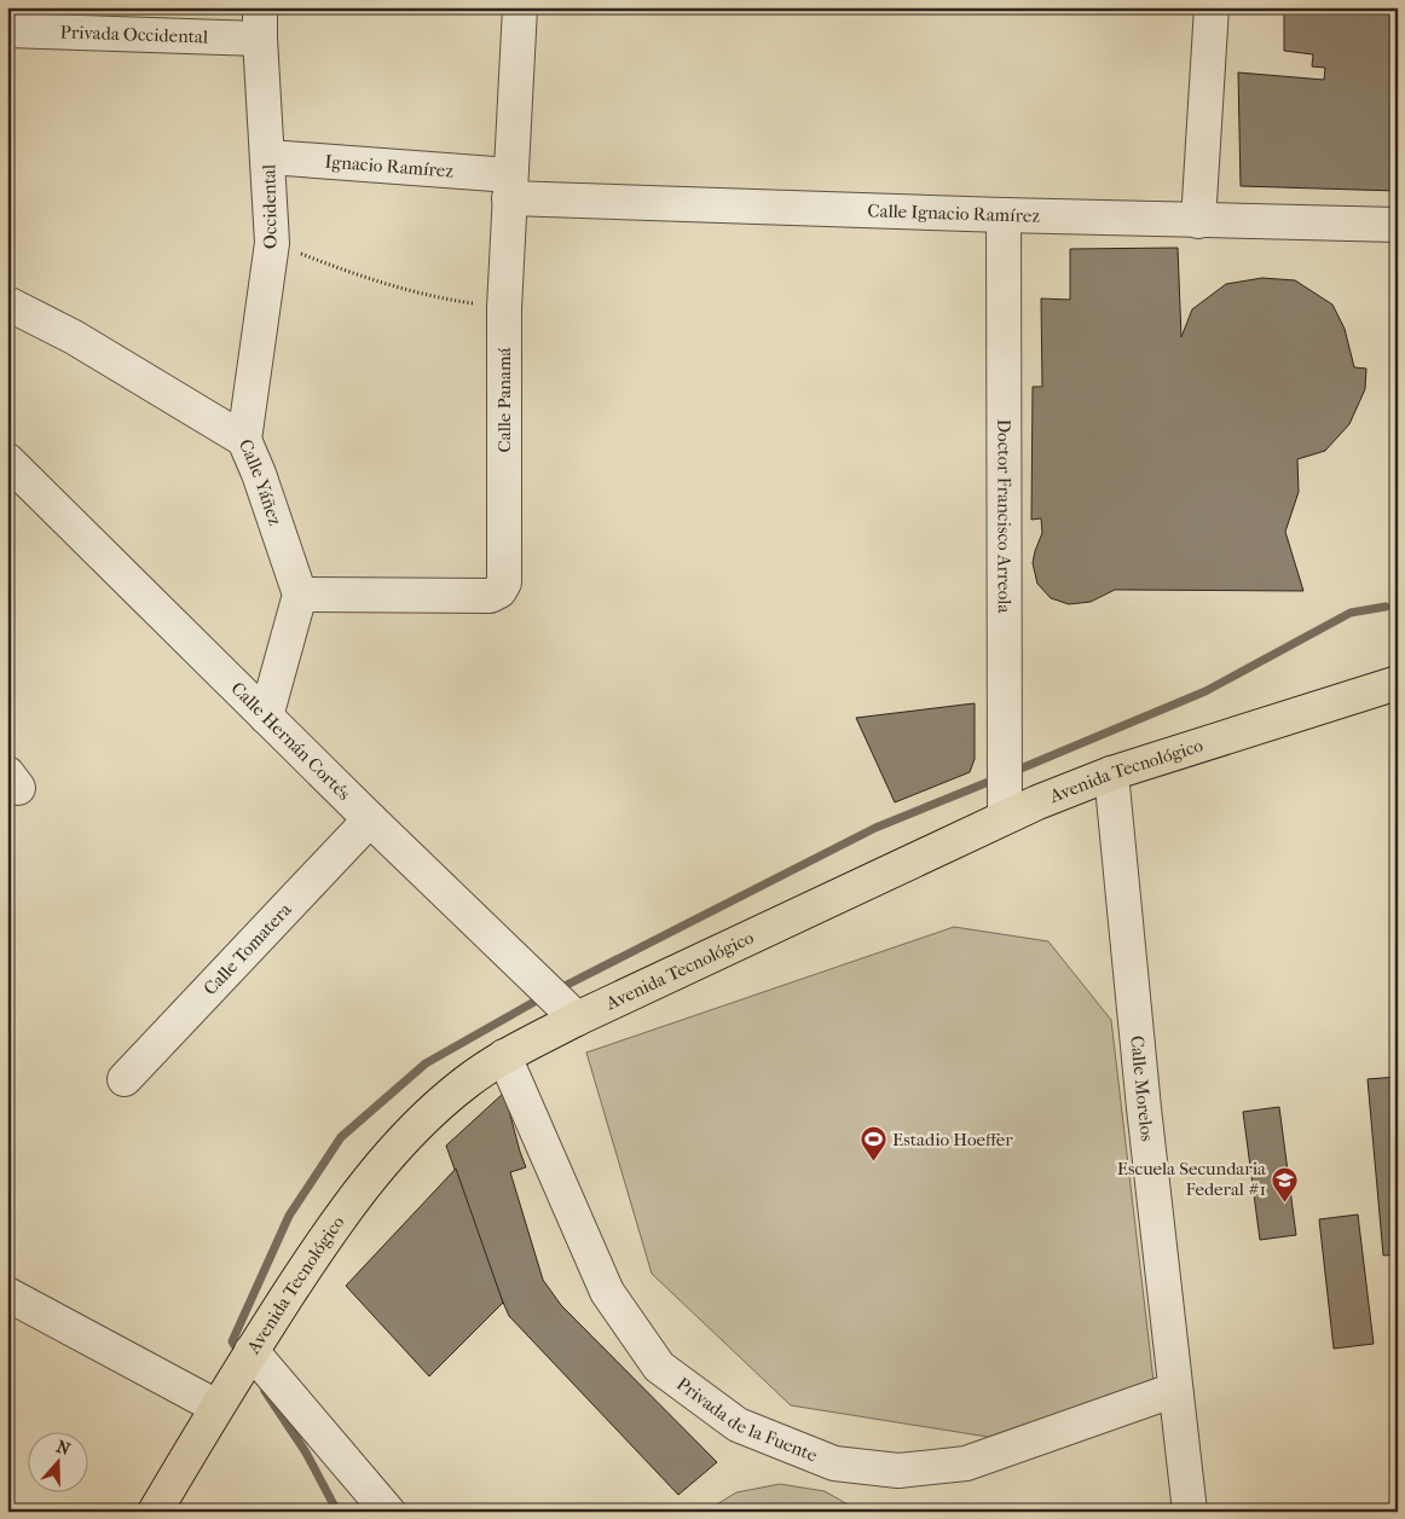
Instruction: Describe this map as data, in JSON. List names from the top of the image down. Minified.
{"streets":{"main road":["Avenida Tecnológico"],"street":["Privada Occidental","Ignacio Ramírez","Occidental","Calle Ignacio Ramírez","Calle Panamá","Calle Yáñez","Doctor Francisco Arreola","Calle Hernán Cortés","Calle Tomatera","Calle Morelos","Privada de la Fuente"]},"crossings":[["Privada Occidental","Occidental"],["Ignacio Ramírez","Occidental"],["Ignacio Ramírez","Calle Ignacio Ramírez"],["Ignacio Ramírez","Calle Panamá"],["Occidental","Calle Yáñez"],["Calle Ignacio Ramírez","Calle Panamá"],["Calle Ignacio Ramírez","Doctor Francisco Arreola"],["Calle Panamá","Calle Yáñez"],["Doctor Francisco Arreola","Avenida Tecnológico"],["Calle Hernán Cortés","Avenida Tecnológico"],["Calle Hernán Cortés","Calle Tomatera"],["Avenida Tecnológico","Calle Morelos"],["Avenida Tecnológico","Privada de la Fuente"],["Calle Morelos","Privada de la Fuente"]],"places":{"sports":["Estadio Hoeffer"],"school or university":["Escuela Secundaria Federal #1"]},"north":"top"}
